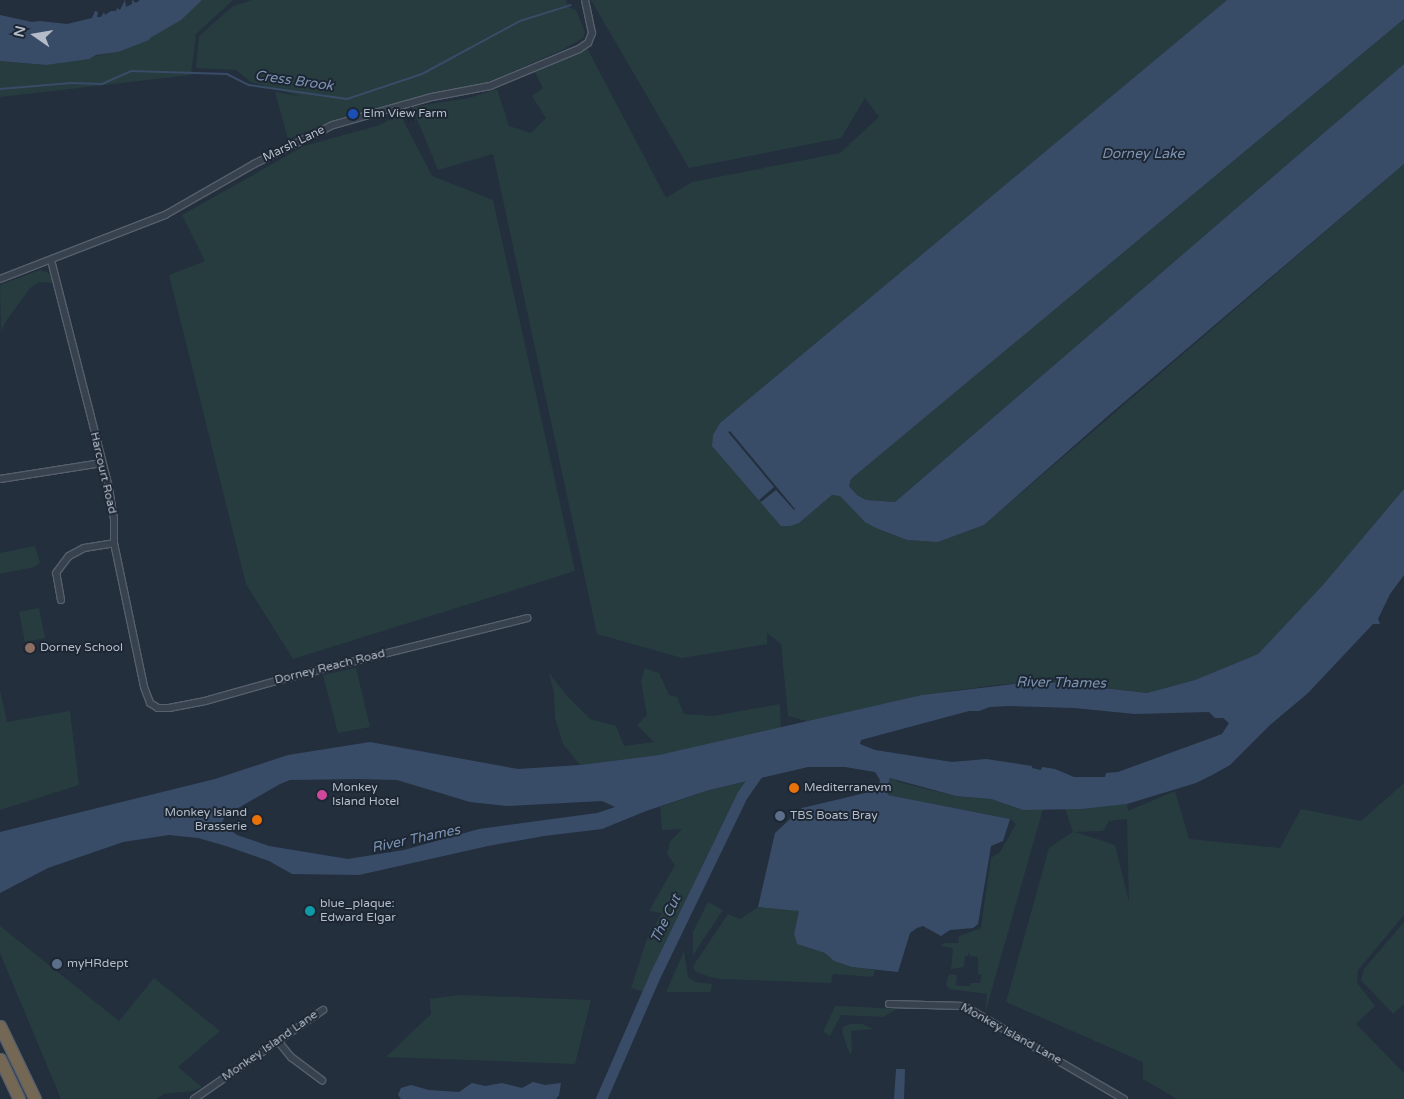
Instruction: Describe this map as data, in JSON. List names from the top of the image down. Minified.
{"streets":{"street":["Marsh Lane","Harcourt Road","Dorney Reach Road","Monkey Island Lane"]},"crossings":[["Marsh Lane","Harcourt Road"],["Harcourt Road","Dorney Reach Road"]],"water":["Cress Brook","Dorney Lake","River Thames","The Cut"],"places":["Elm View Farm","Dorney School","Mediterranevm","Monkey Island Hotel","TBS Boats Bray","Monkey Island Brasserie","blue_plaque: Edward Elgar","myHRdept"],"north":"left"}
